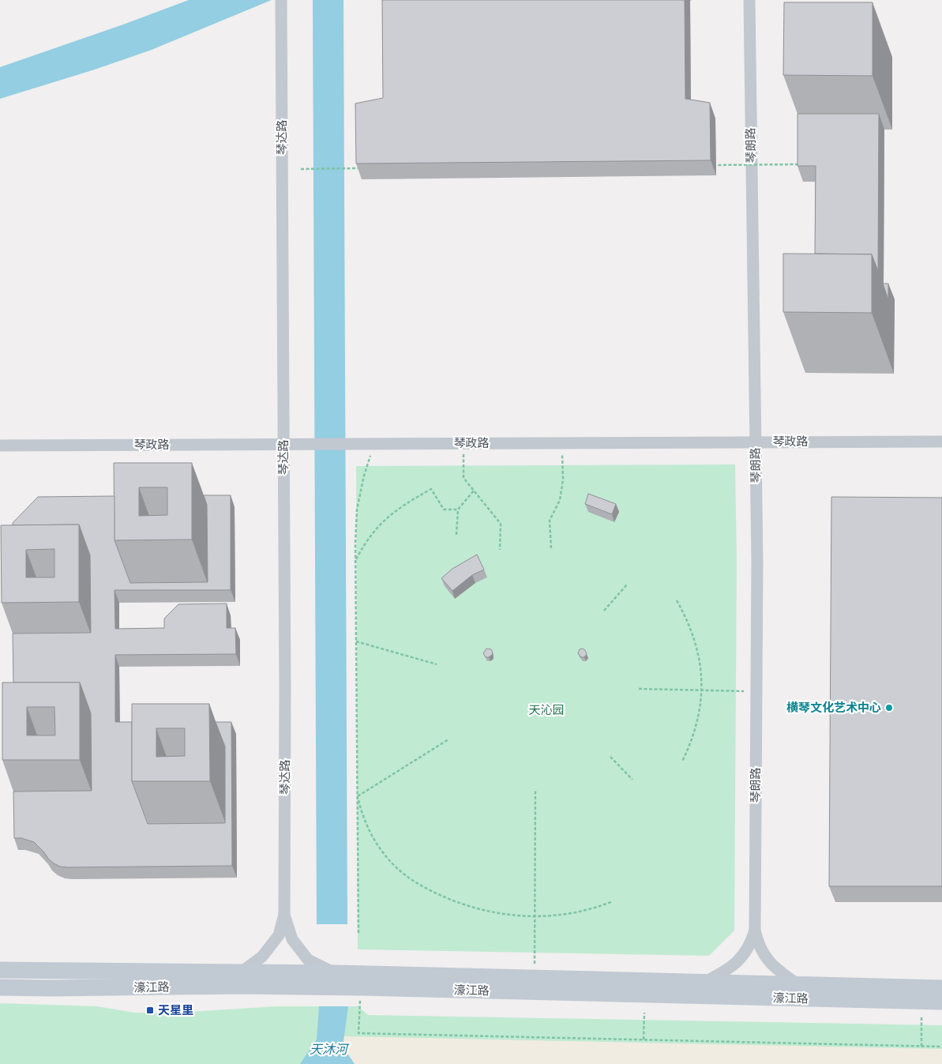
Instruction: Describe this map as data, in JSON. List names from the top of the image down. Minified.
{"streets":{"main road":["濠江路"],"street":["琴达路","琴朗路","琴政路"]},"crossings":[["琴达路","琴政路"],["琴朗路","琴政路"]],"water":["天沐河"],"parks":["天沁园"],"places":{"other":["横琴文化艺术中心"],"transit":["天星里"]}}
